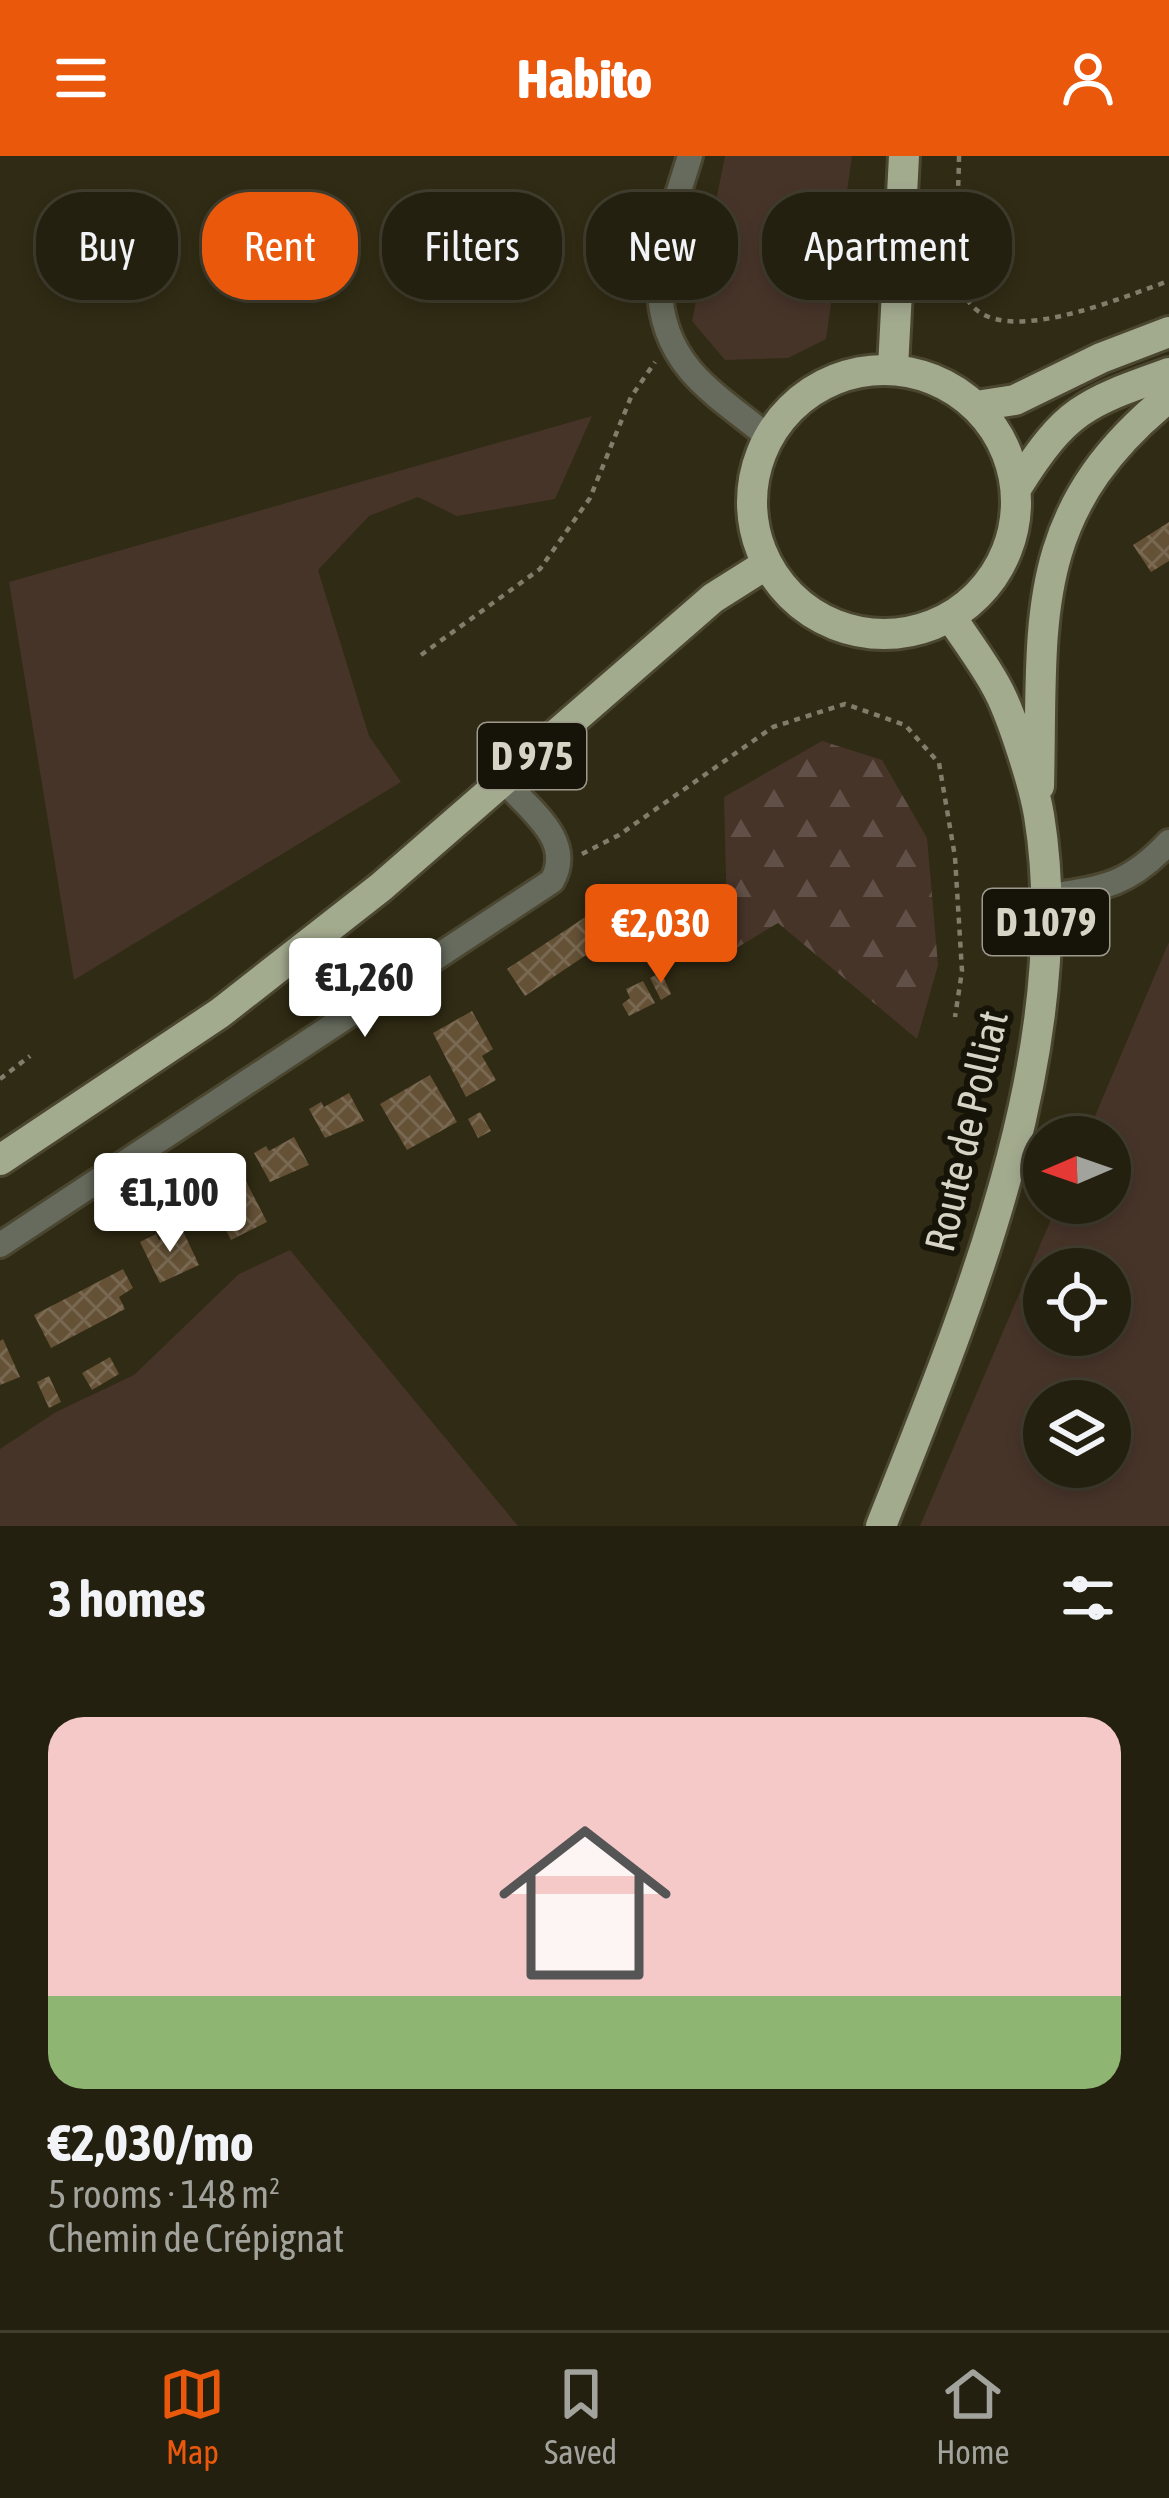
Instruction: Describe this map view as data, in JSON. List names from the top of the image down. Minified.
{"streets":{"main road":["D 975","D 1079","Route de Polliat"]},"crossings":[["D 975","Route de Polliat"]],"north":"left","page":{"header":"Habito","chip":["Buy","Rent","Filters","New","Apartment"],"price":["€2,030","€1,260","€1,100"],"heading":"3 homes","list":[{"name":"€2,030/mo","note":"5 rooms · 148 m² · Chemin de Crépignat"}],"tabs":["Map","Saved","Home"]}}
